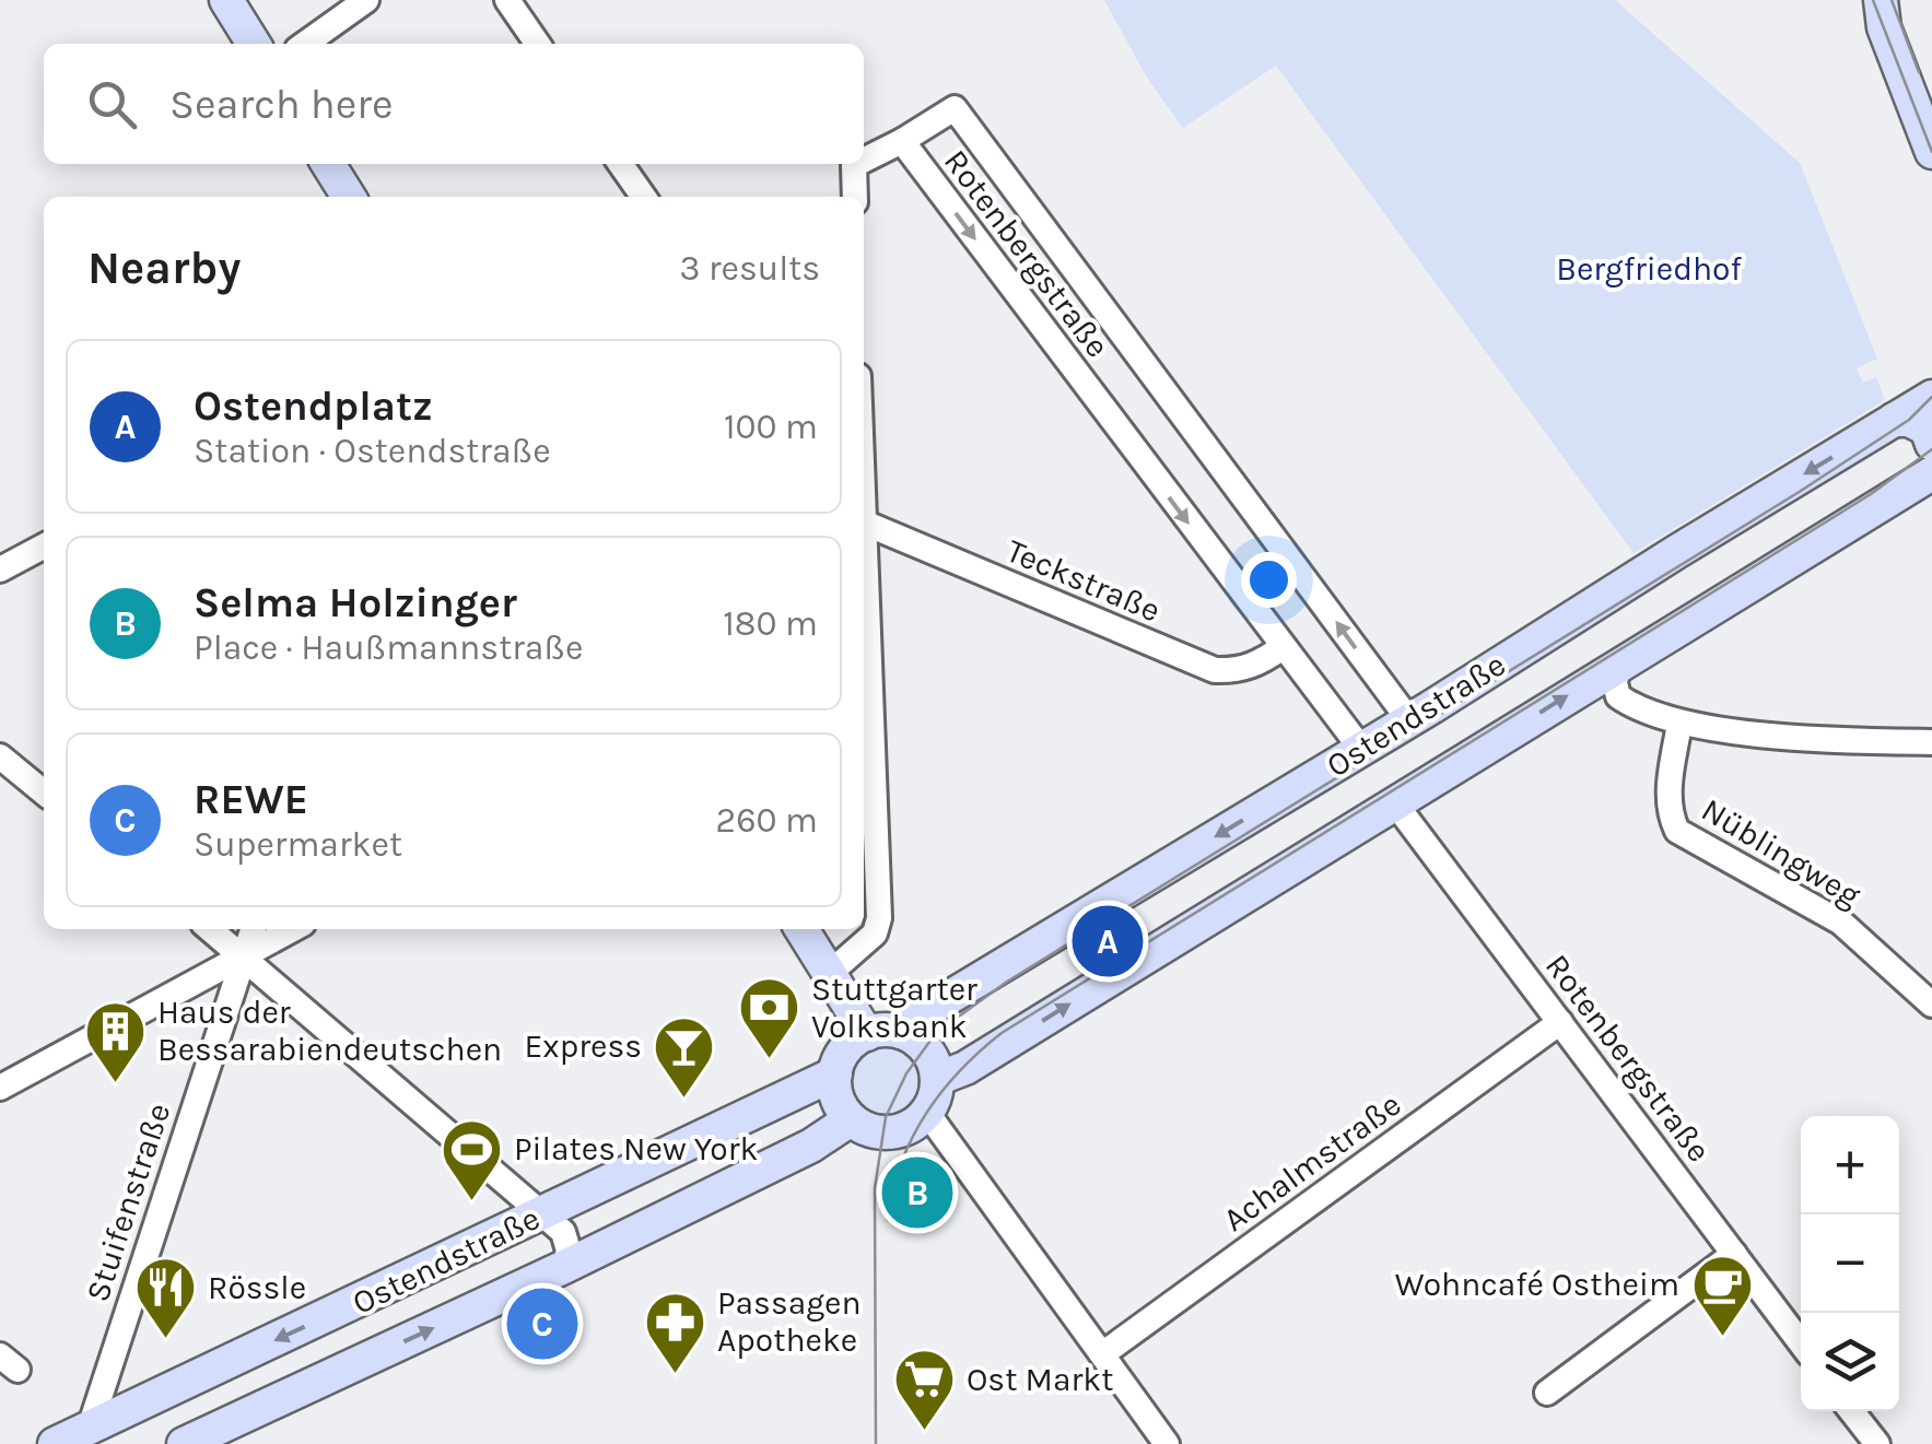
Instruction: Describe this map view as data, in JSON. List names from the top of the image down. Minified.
{"streets":{"street":["Rotenbergstraße","Teckstraße","Ostendstraße","Nüblingweg","Achalmstraße","Stuifenstraße"]},"crossings":[["Rotenbergstraße","Teckstraße"],["Rotenbergstraße","Ostendstraße"],["Rotenbergstraße","Achalmstraße"],["Ostendstraße","Stuifenstraße"]],"parks":["Bergfriedhof"],"places":{"bank":["Stuttgarter Volksbank"],"building":["Haus der Bessarabiendeutschen"],"bar":["Express"],"sports":["Pilates New York"],"cafe":["Wohncafé Ostheim"],"restaurant":["Rössle"],"pharmacy":["Passagen Apotheke"],"supermarket":["Ost Markt"]},"page":{"search":"Search here","heading":["Nearby","3 results"],"list":[{"mark":"A","name":"Ostendplatz","note":"Station · Ostendstraße","value":"100 m"},{"mark":"B","name":"Selma Holzinger","note":"Place · Haußmannstraße","value":"180 m"},{"mark":"C","name":"REWE","note":"Supermarket","value":"260 m"}],"pins":["A","B","C"],"map_buttons":["+","−"]}}
